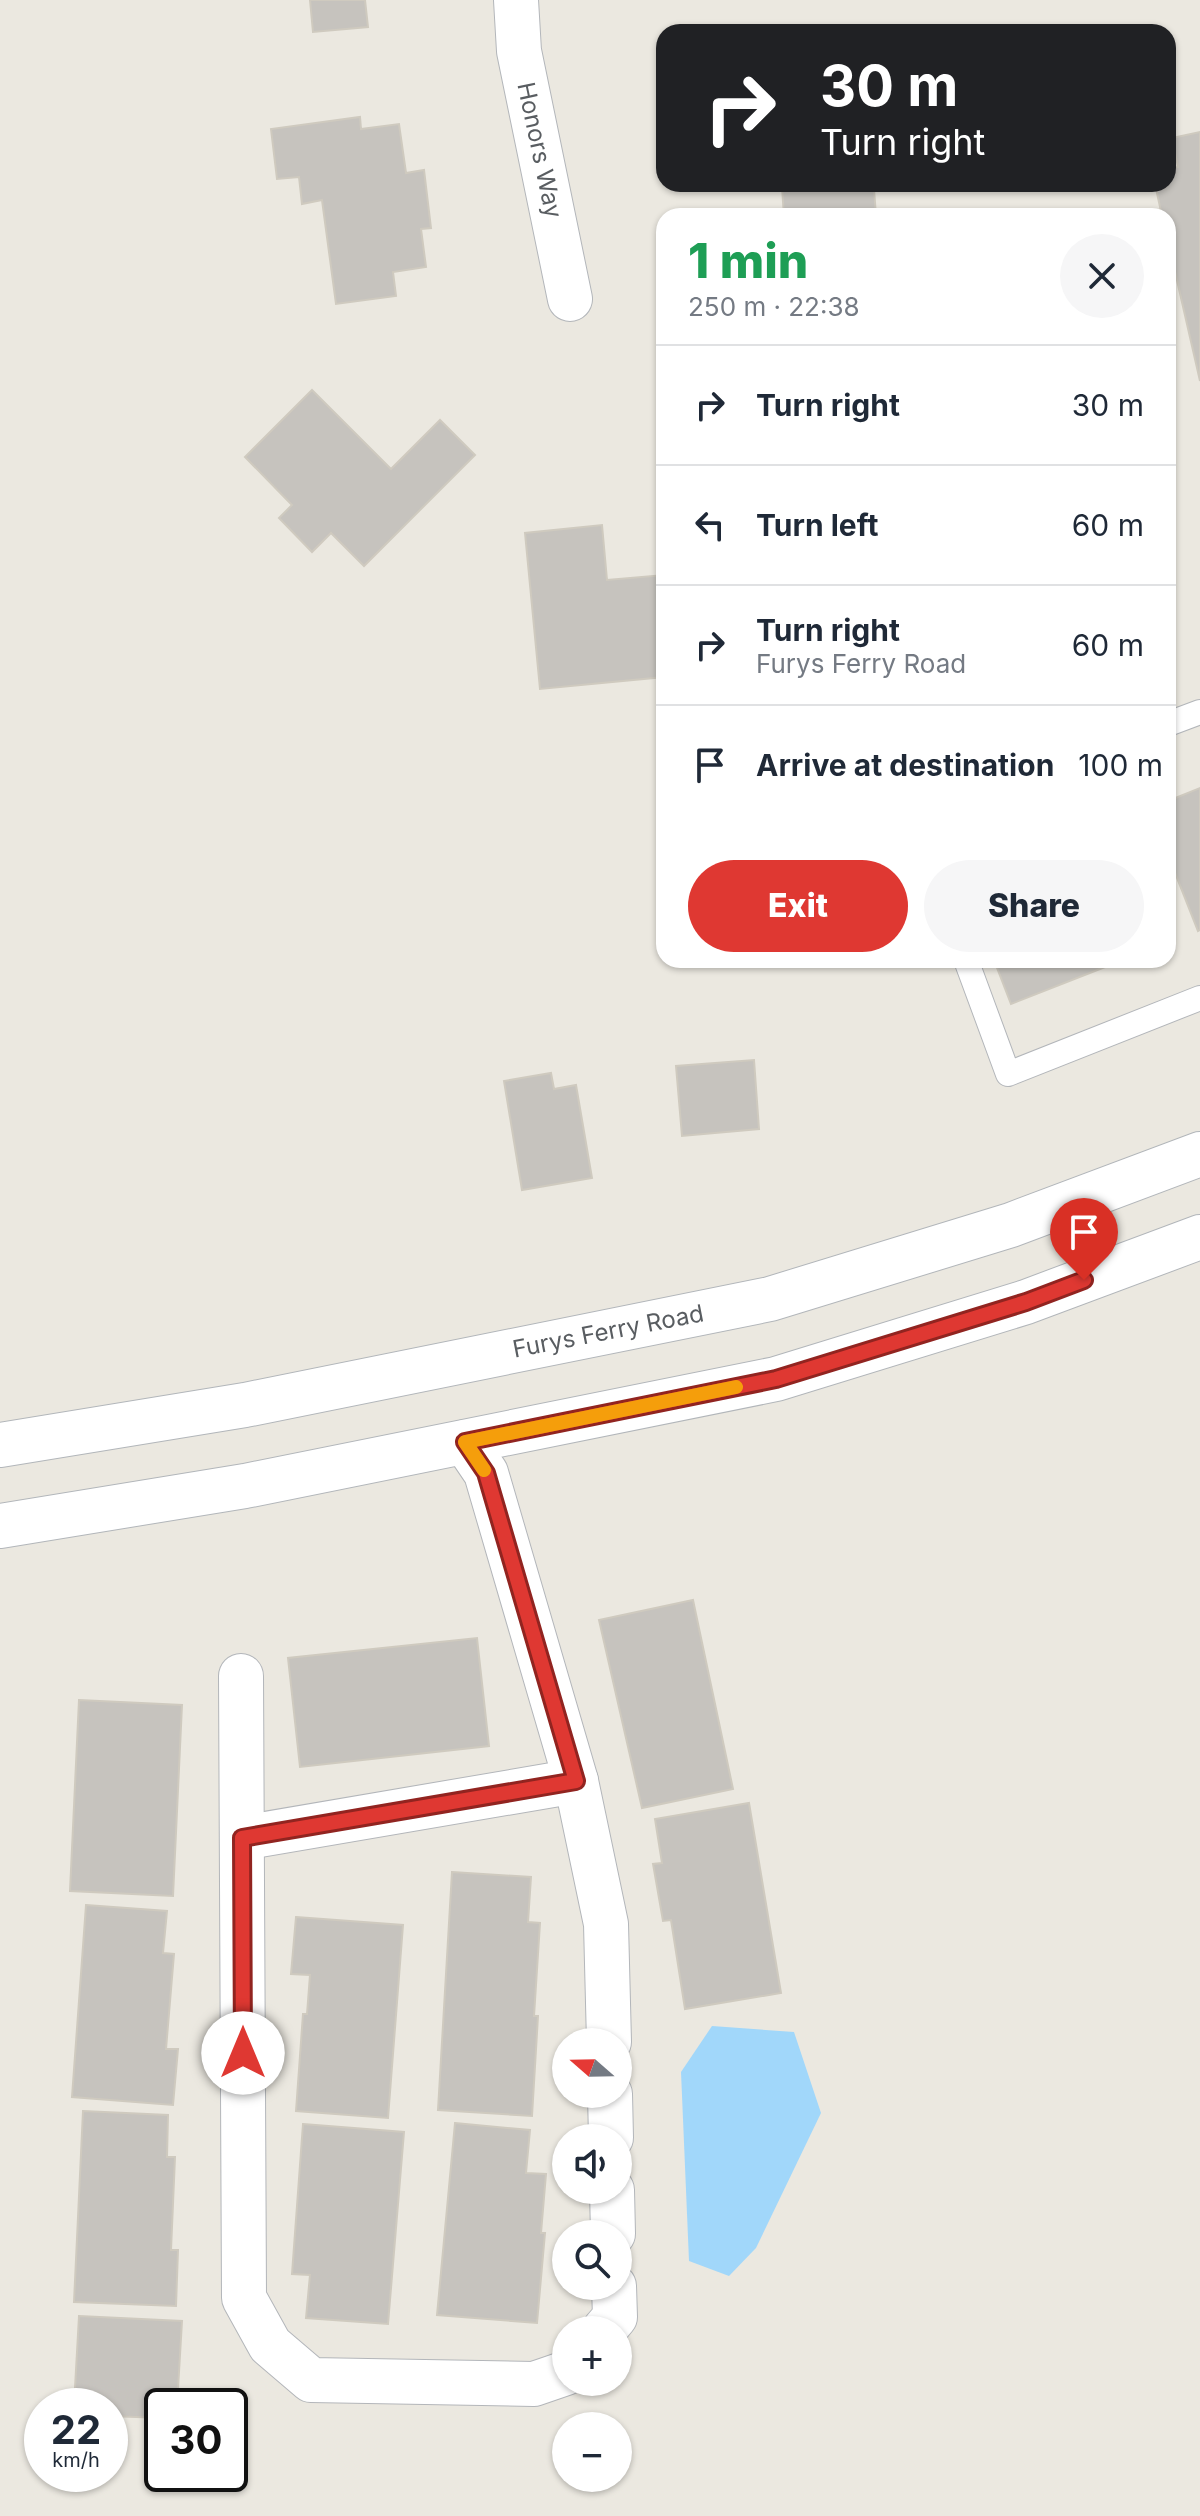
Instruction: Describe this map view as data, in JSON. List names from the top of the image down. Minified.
{"streets":{"main road":["Honors Way","Furys Ferry Road"]},"north":"left","page":{"turn":["30 m","Turn right"],"heading":["1 min","250 m · 22:38"],"list":[{"name":"Turn right","value":"30 m"},{"name":"Turn left","value":"60 m"},{"name":"Turn right","note":"Furys Ferry Road","value":"60 m"},{"name":"Arrive at destination","value":"100 m"}],"buttons":["Exit","Share"],"map_buttons":["+","−"],"speed":"22 km/h","limit":"30"}}
